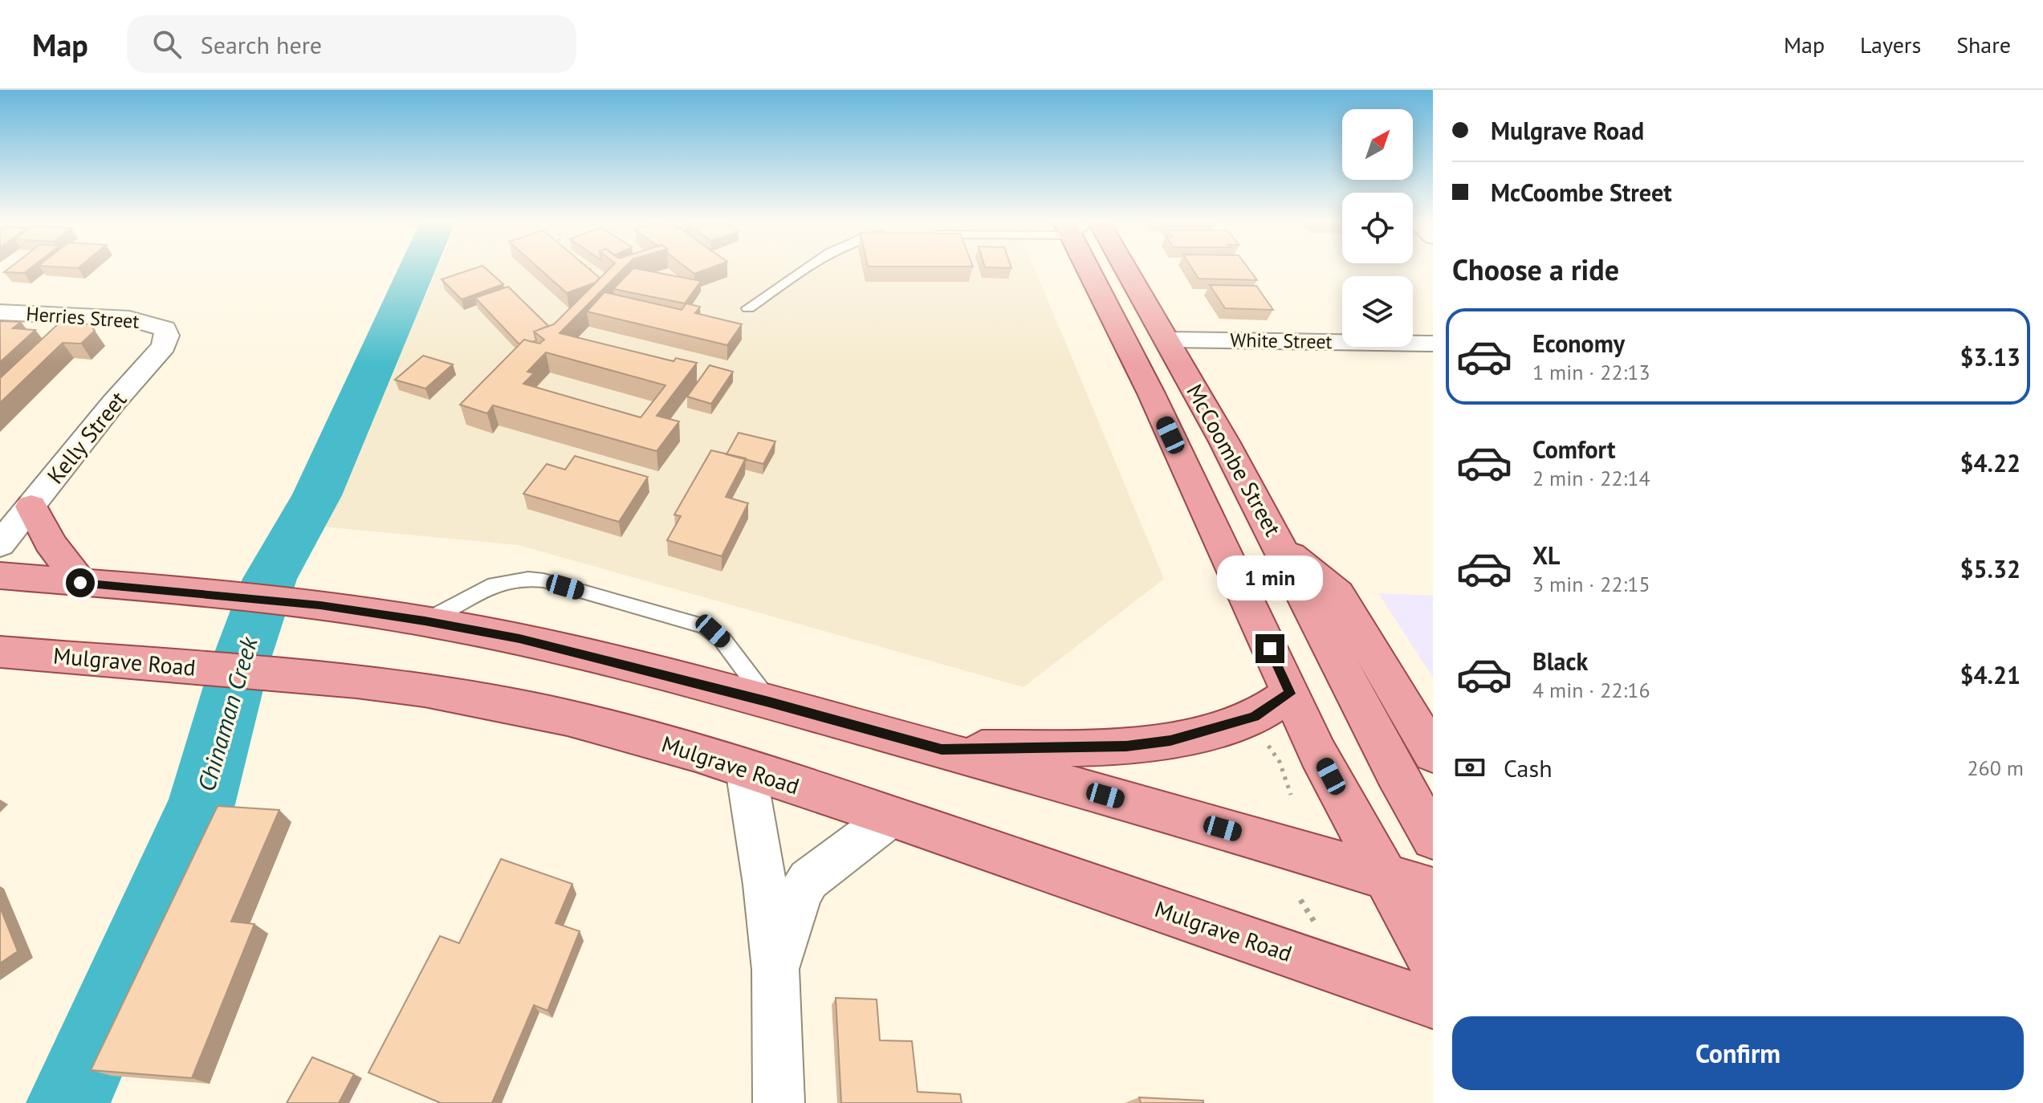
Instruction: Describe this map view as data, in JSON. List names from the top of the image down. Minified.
{"streets":{"main road":["McCoombe Street","Mulgrave Road"],"street":["Herries Street","White Street","Kelly Street"]},"crossings":[["Herries Street","Kelly Street"],["White Street","McCoombe Street"]],"water":["Chinaman Creek"],"north":"top right","page":{"header":"Map","search":"Search here","nav":["Map","Layers","Share"],"banner":["Mulgrave Road","McCoombe Street"],"heading":"Choose a ride","list":[{"name":"Economy","note":"1 min · 22:13","value":"$3.13"},{"name":"Comfort","note":"2 min · 22:14","value":"$4.22"},{"name":"XL","note":"3 min · 22:15","value":"$5.32"},{"name":"Black","note":"4 min · 22:16","value":"$4.21"}],"bubble":"1 min","pay":["Cash","260 m"],"buttons":"Confirm"}}
